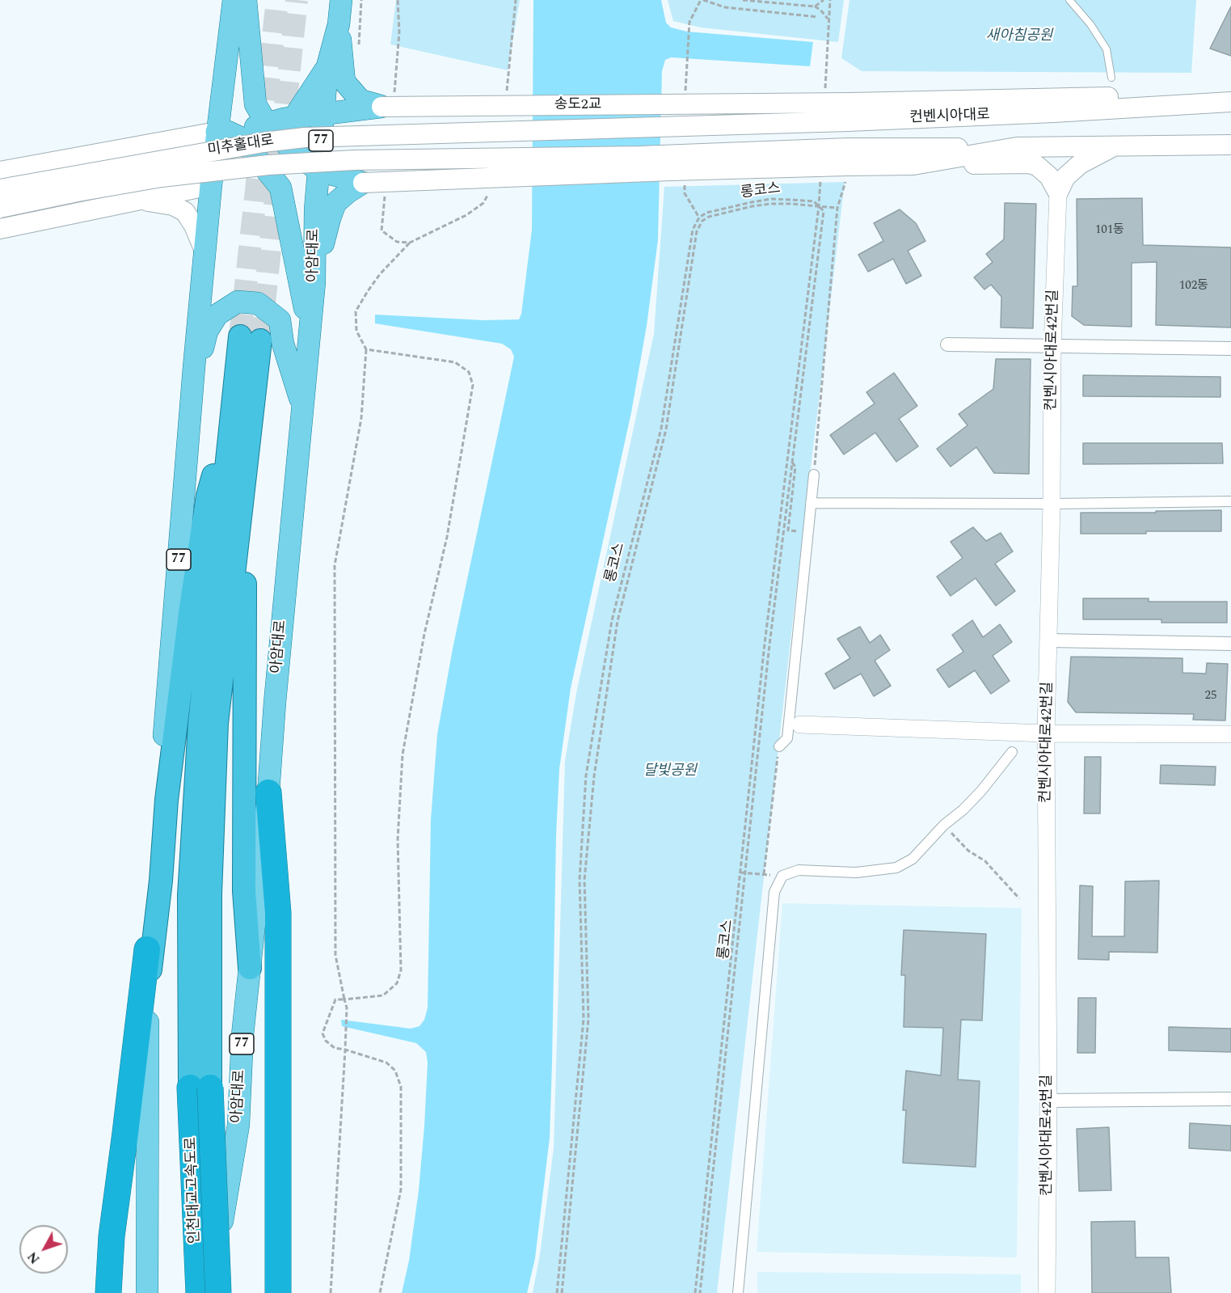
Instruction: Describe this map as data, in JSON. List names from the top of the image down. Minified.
{"streets":{"highway":["아암대로","인천대교고속도로"],"main road":["송도2교","컨벤시아대로","77","미추홀대로"],"street":["컨벤시아대로42번길"],"path":["롱코스"]},"crossings":[["송도2교","컨벤시아대로"],["송도2교","미추홀대로"],["컨벤시아대로","미추홀대로"],["77","미추홀대로"],["아암대로","인천대교고속도로"]],"parks":["새아침공원","달빛공원"],"house_numbers":["101동","102동","25"],"north":"bottom left"}
